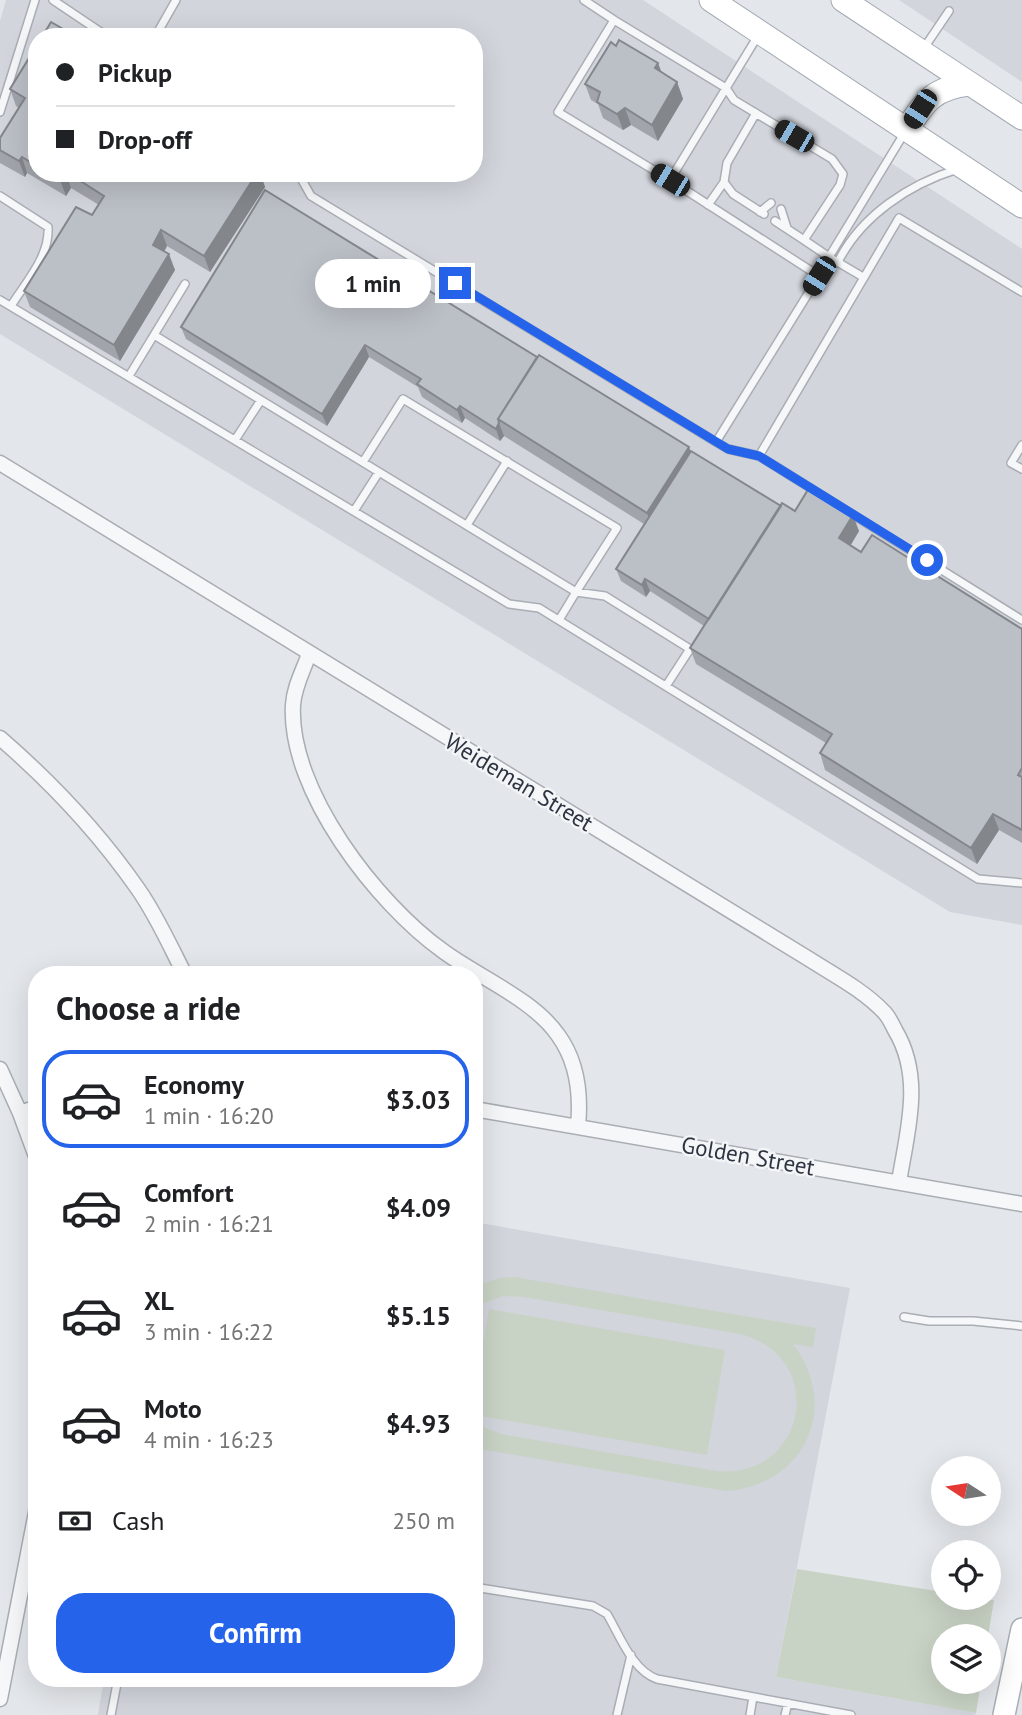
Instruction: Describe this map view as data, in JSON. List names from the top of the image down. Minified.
{"streets":{"street":["Weideman Street","Golden Street"]},"crossings":[["Weideman Street","Golden Street"]],"north":"left","page":{"banner":["Pickup","Drop-off"],"bubble":"1 min","heading":"Choose a ride","list":[{"name":"Economy","note":"1 min · 16:20","value":"$3.03"},{"name":"Comfort","note":"2 min · 16:21","value":"$4.09"},{"name":"XL","note":"3 min · 16:22","value":"$5.15"},{"name":"Moto","note":"4 min · 16:23","value":"$4.93"}],"pay":["Cash","250 m"],"buttons":"Confirm"}}
